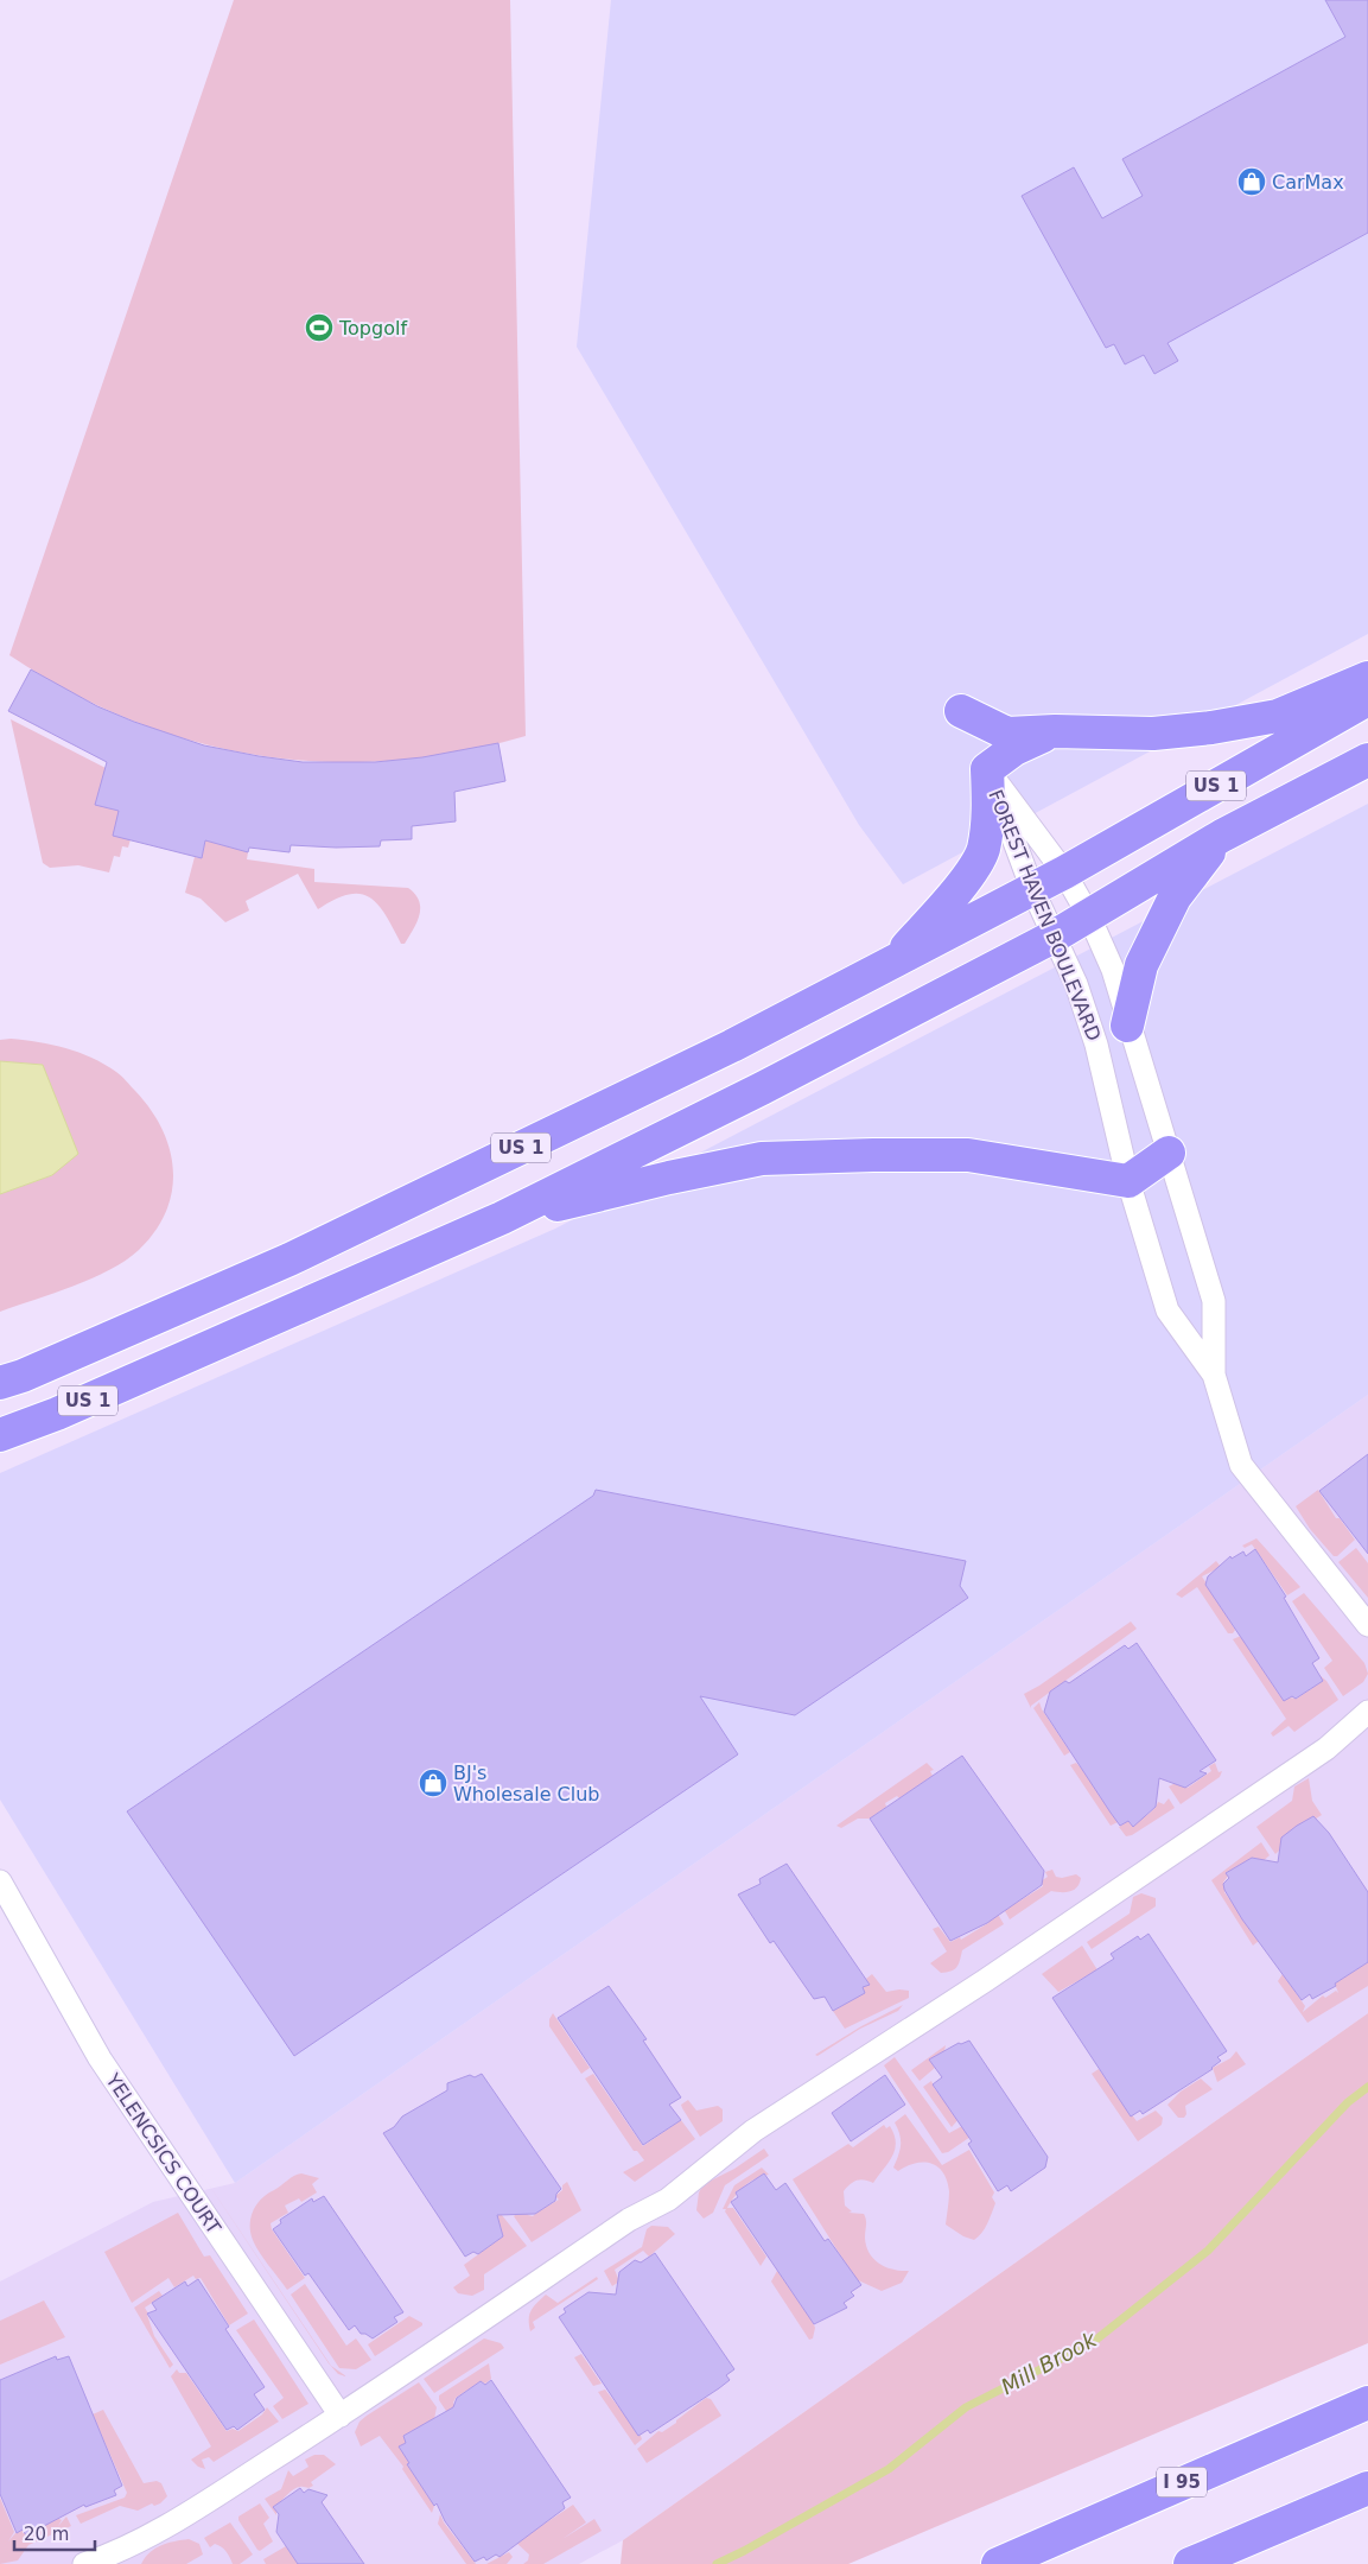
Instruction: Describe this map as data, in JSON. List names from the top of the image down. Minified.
{"streets":{"highway":["US 1","I 95"],"street":["FOREST HAVEN BOULEVARD","YELENCSICS COURT"]},"crossings":[["US 1","FOREST HAVEN BOULEVARD"]],"water":["Mill Brook"],"places":{"shop":["CarMax","BJ's Wholesale Club"],"sports":["Topgolf"]},"scale_bar":"20 m"}
